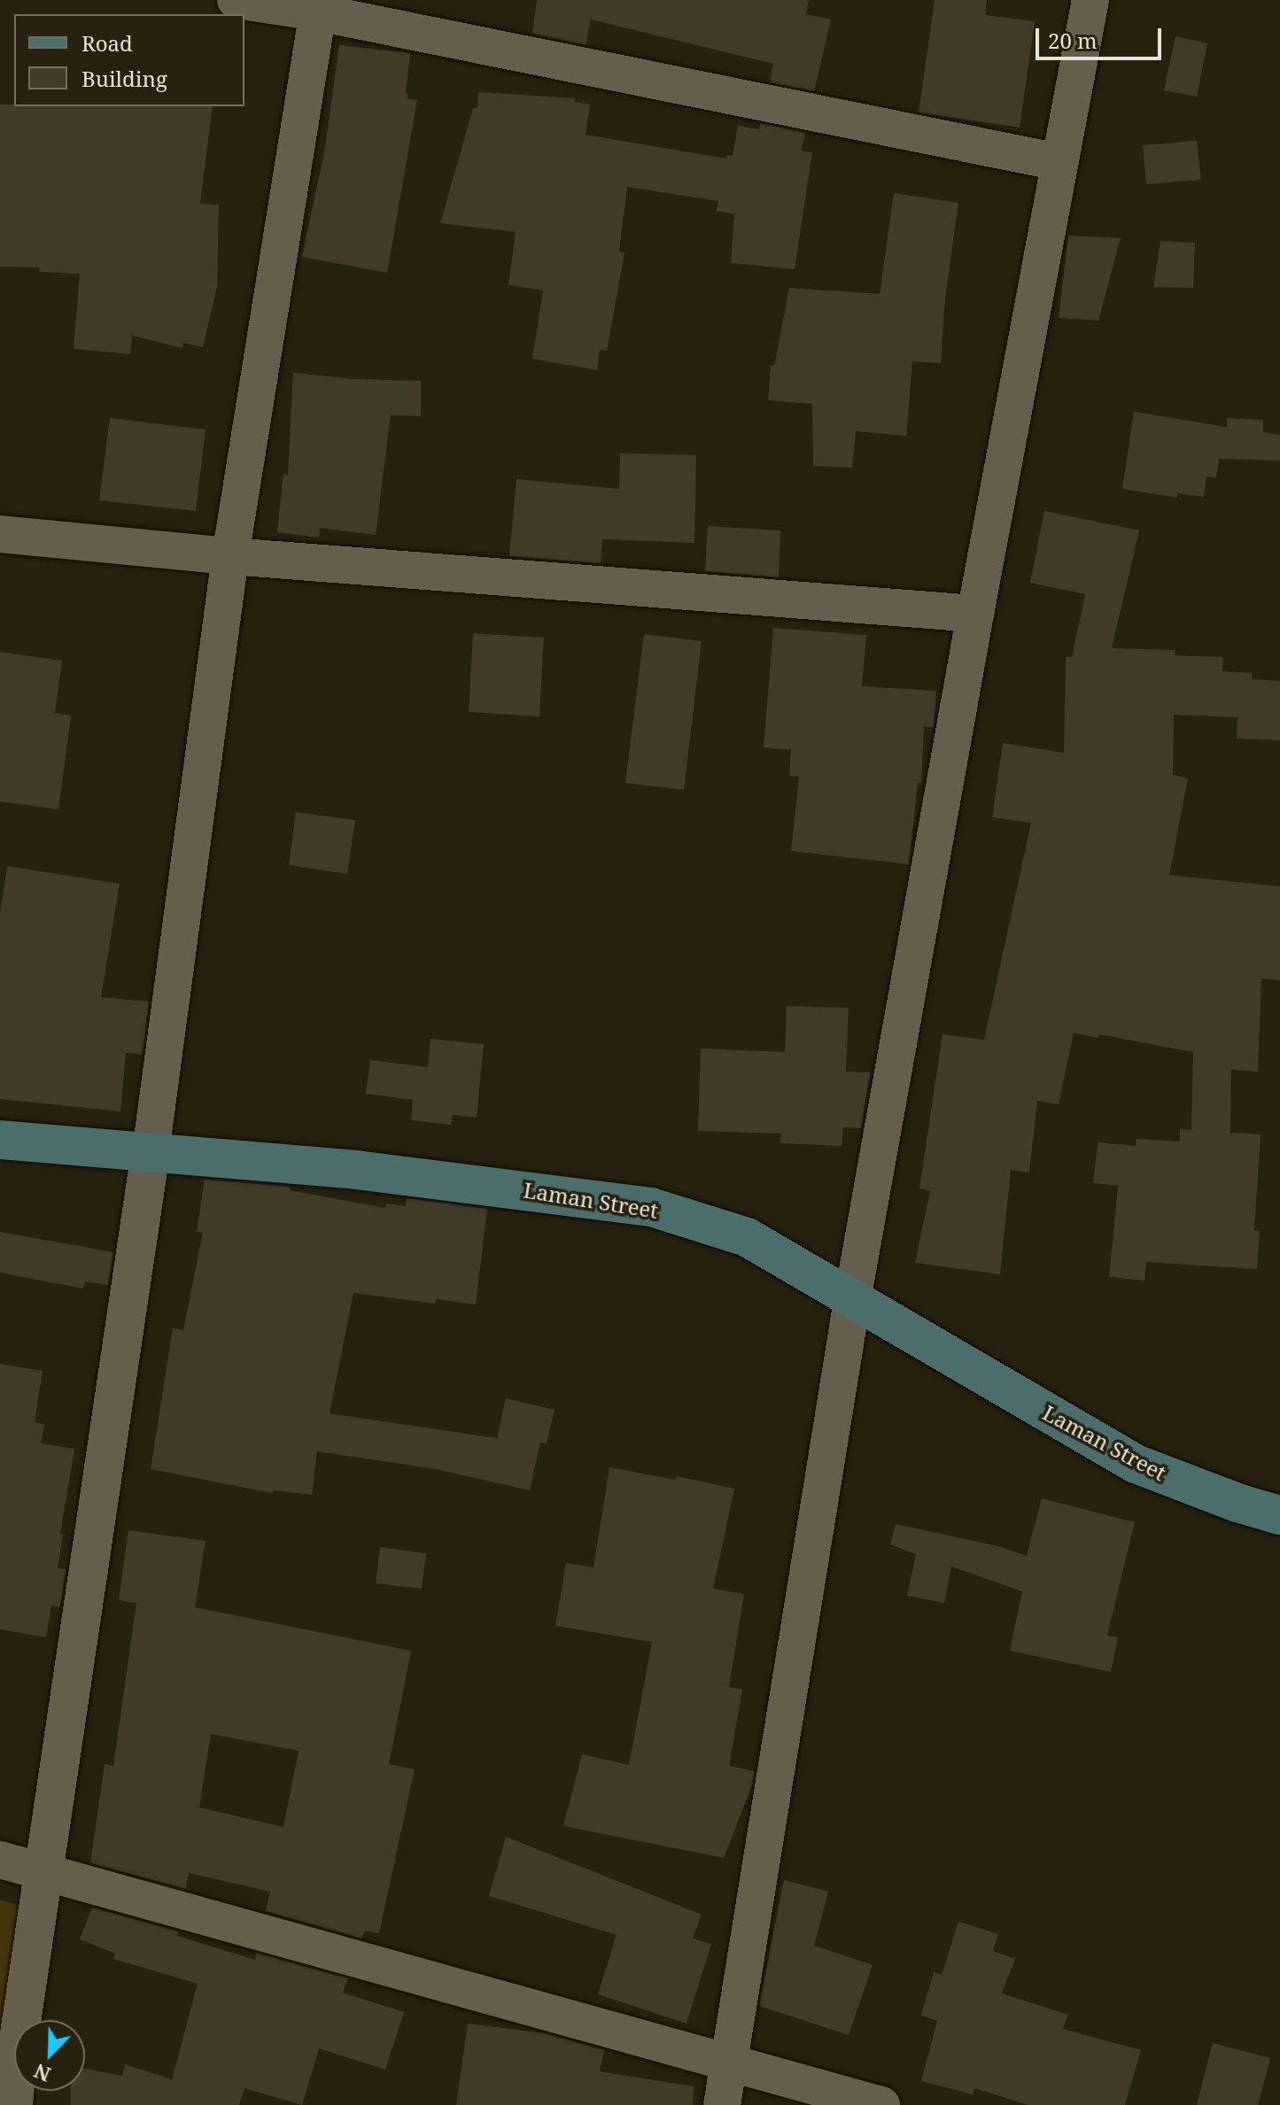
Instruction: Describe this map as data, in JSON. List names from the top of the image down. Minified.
{"streets":{"main road":["Laman Street"]},"legend":["Road","Building"],"scale_bar":"20 m","north":"bottom left"}
